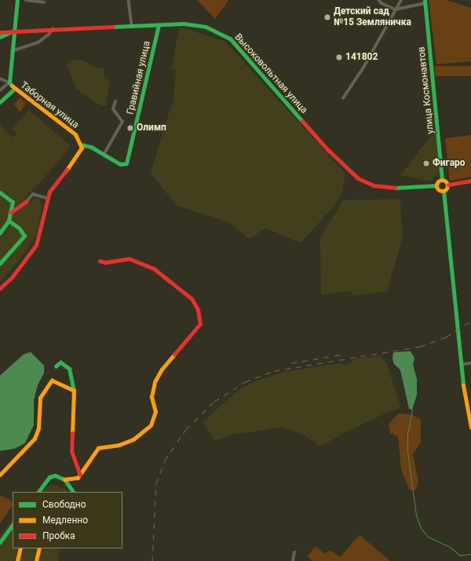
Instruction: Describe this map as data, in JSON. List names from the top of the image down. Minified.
{"streets":{"street":["Высоковольтная улица","Гравийная улица","улица Космонавтов","Таборная улица"]},"crossings":[["Высоковольтная улица","Гравийная улица"],["Высоковольтная улица","улица Космонавтов"]],"places":["Детский сад №15 Земляничка","141802","Олимп","Фигаро"],"legend":["Свободно","Медленно","Пробка"]}
